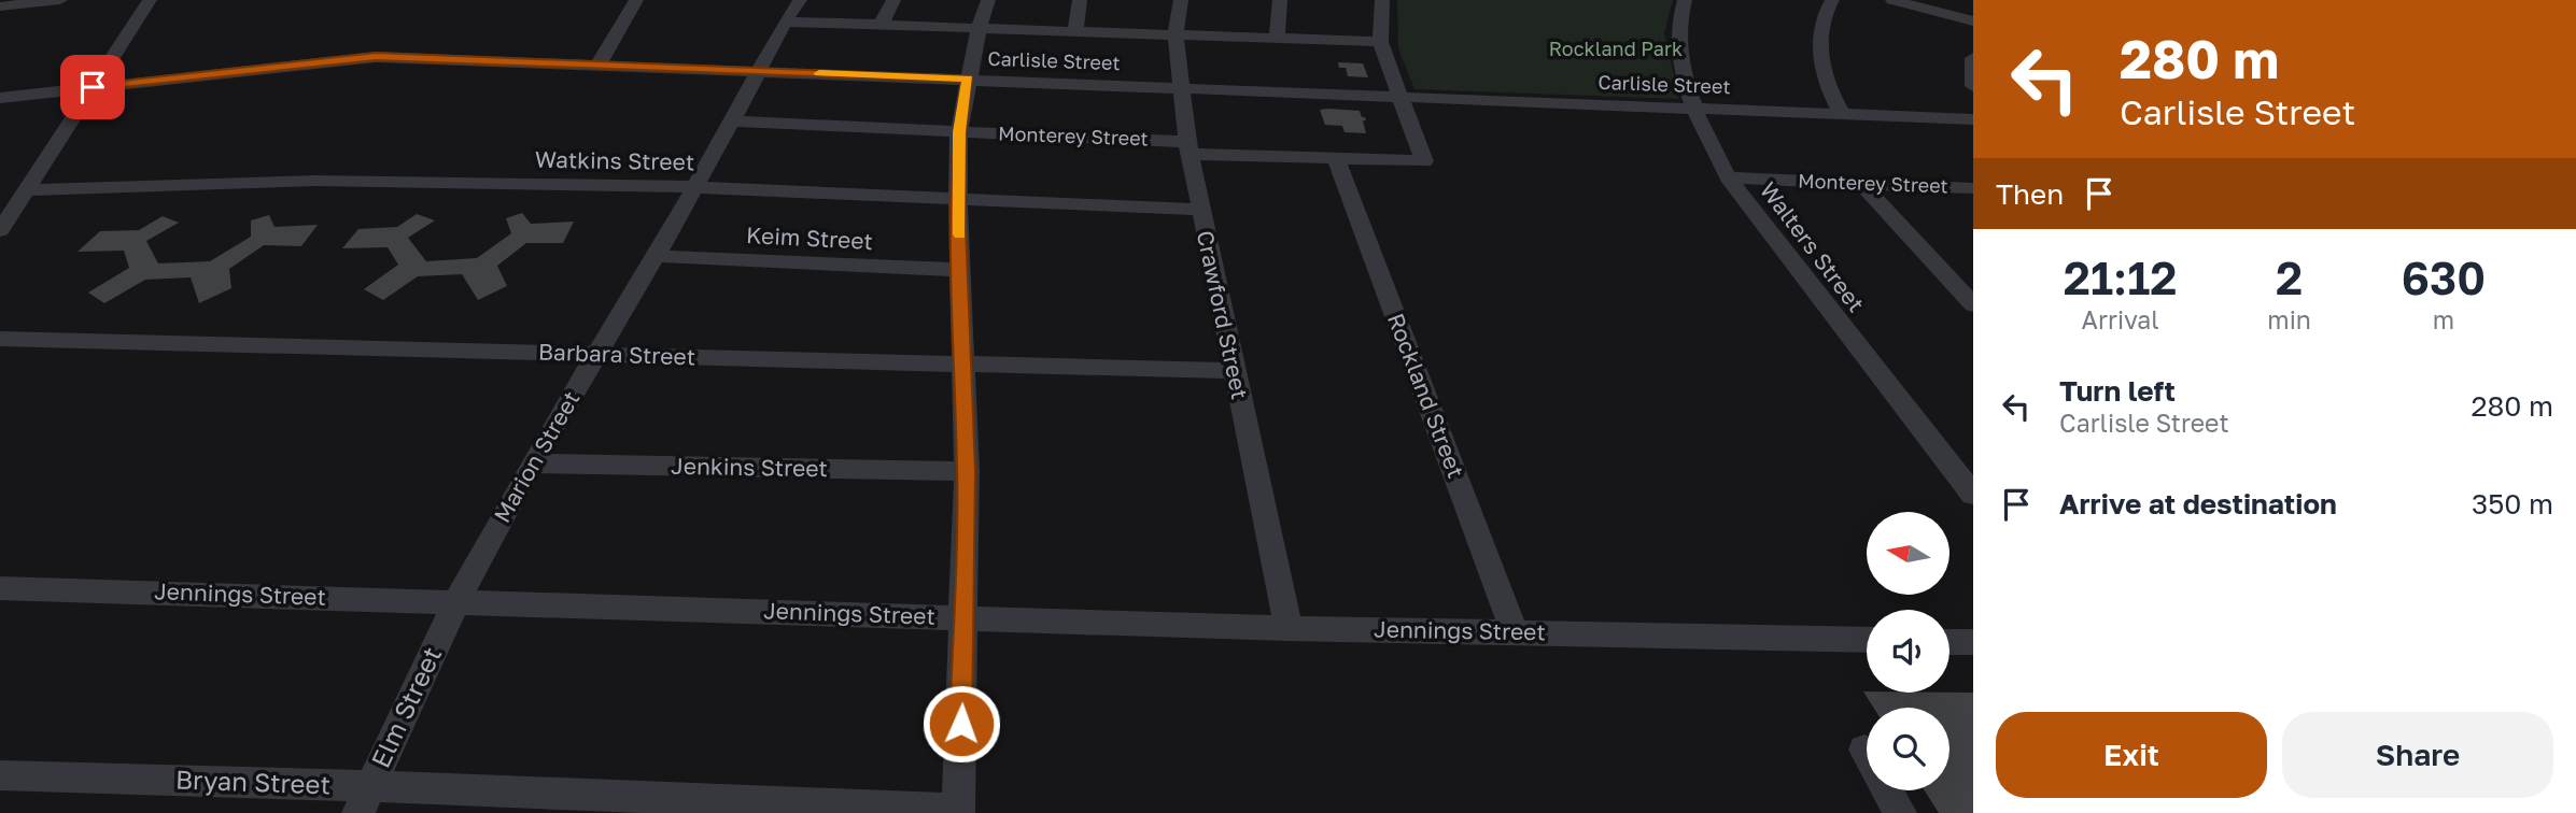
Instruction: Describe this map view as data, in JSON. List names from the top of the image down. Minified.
{"streets":{"street":["Carlisle Street","Monterey Street","Watkins Street","Keim Street","Walters Street","Crawford Street","Barbara Street","Rockland Street","Marion Street","Jenkins Street","Jennings Street","Elm Street","Bryan Street"]},"crossings":[["Carlisle Street","Monterey Street"],["Carlisle Street","Walters Street"],["Carlisle Street","Crawford Street"],["Carlisle Street","Marion Street"],["Monterey Street","Walters Street"],["Monterey Street","Crawford Street"],["Monterey Street","Rockland Street"],["Monterey Street","Marion Street"],["Watkins Street","Crawford Street"],["Watkins Street","Marion Street"],["Keim Street","Marion Street"],["Crawford Street","Barbara Street"],["Crawford Street","Jennings Street"],["Barbara Street","Marion Street"],["Rockland Street","Jennings Street"],["Marion Street","Jenkins Street"],["Marion Street","Jennings Street"],["Marion Street","Elm Street"],["Jennings Street","Elm Street"],["Elm Street","Bryan Street"]],"parks":["Rockland Park"],"north":"left","page":{"turn":["280 m","Carlisle Street"],"then":"Then","eta":["21:12","Arrival","2","min","630","m"],"list":[{"name":"Turn left","note":"Carlisle Street","value":"280 m"},{"name":"Arrive at destination","value":"350 m"}],"buttons":["Exit","Share"]}}
